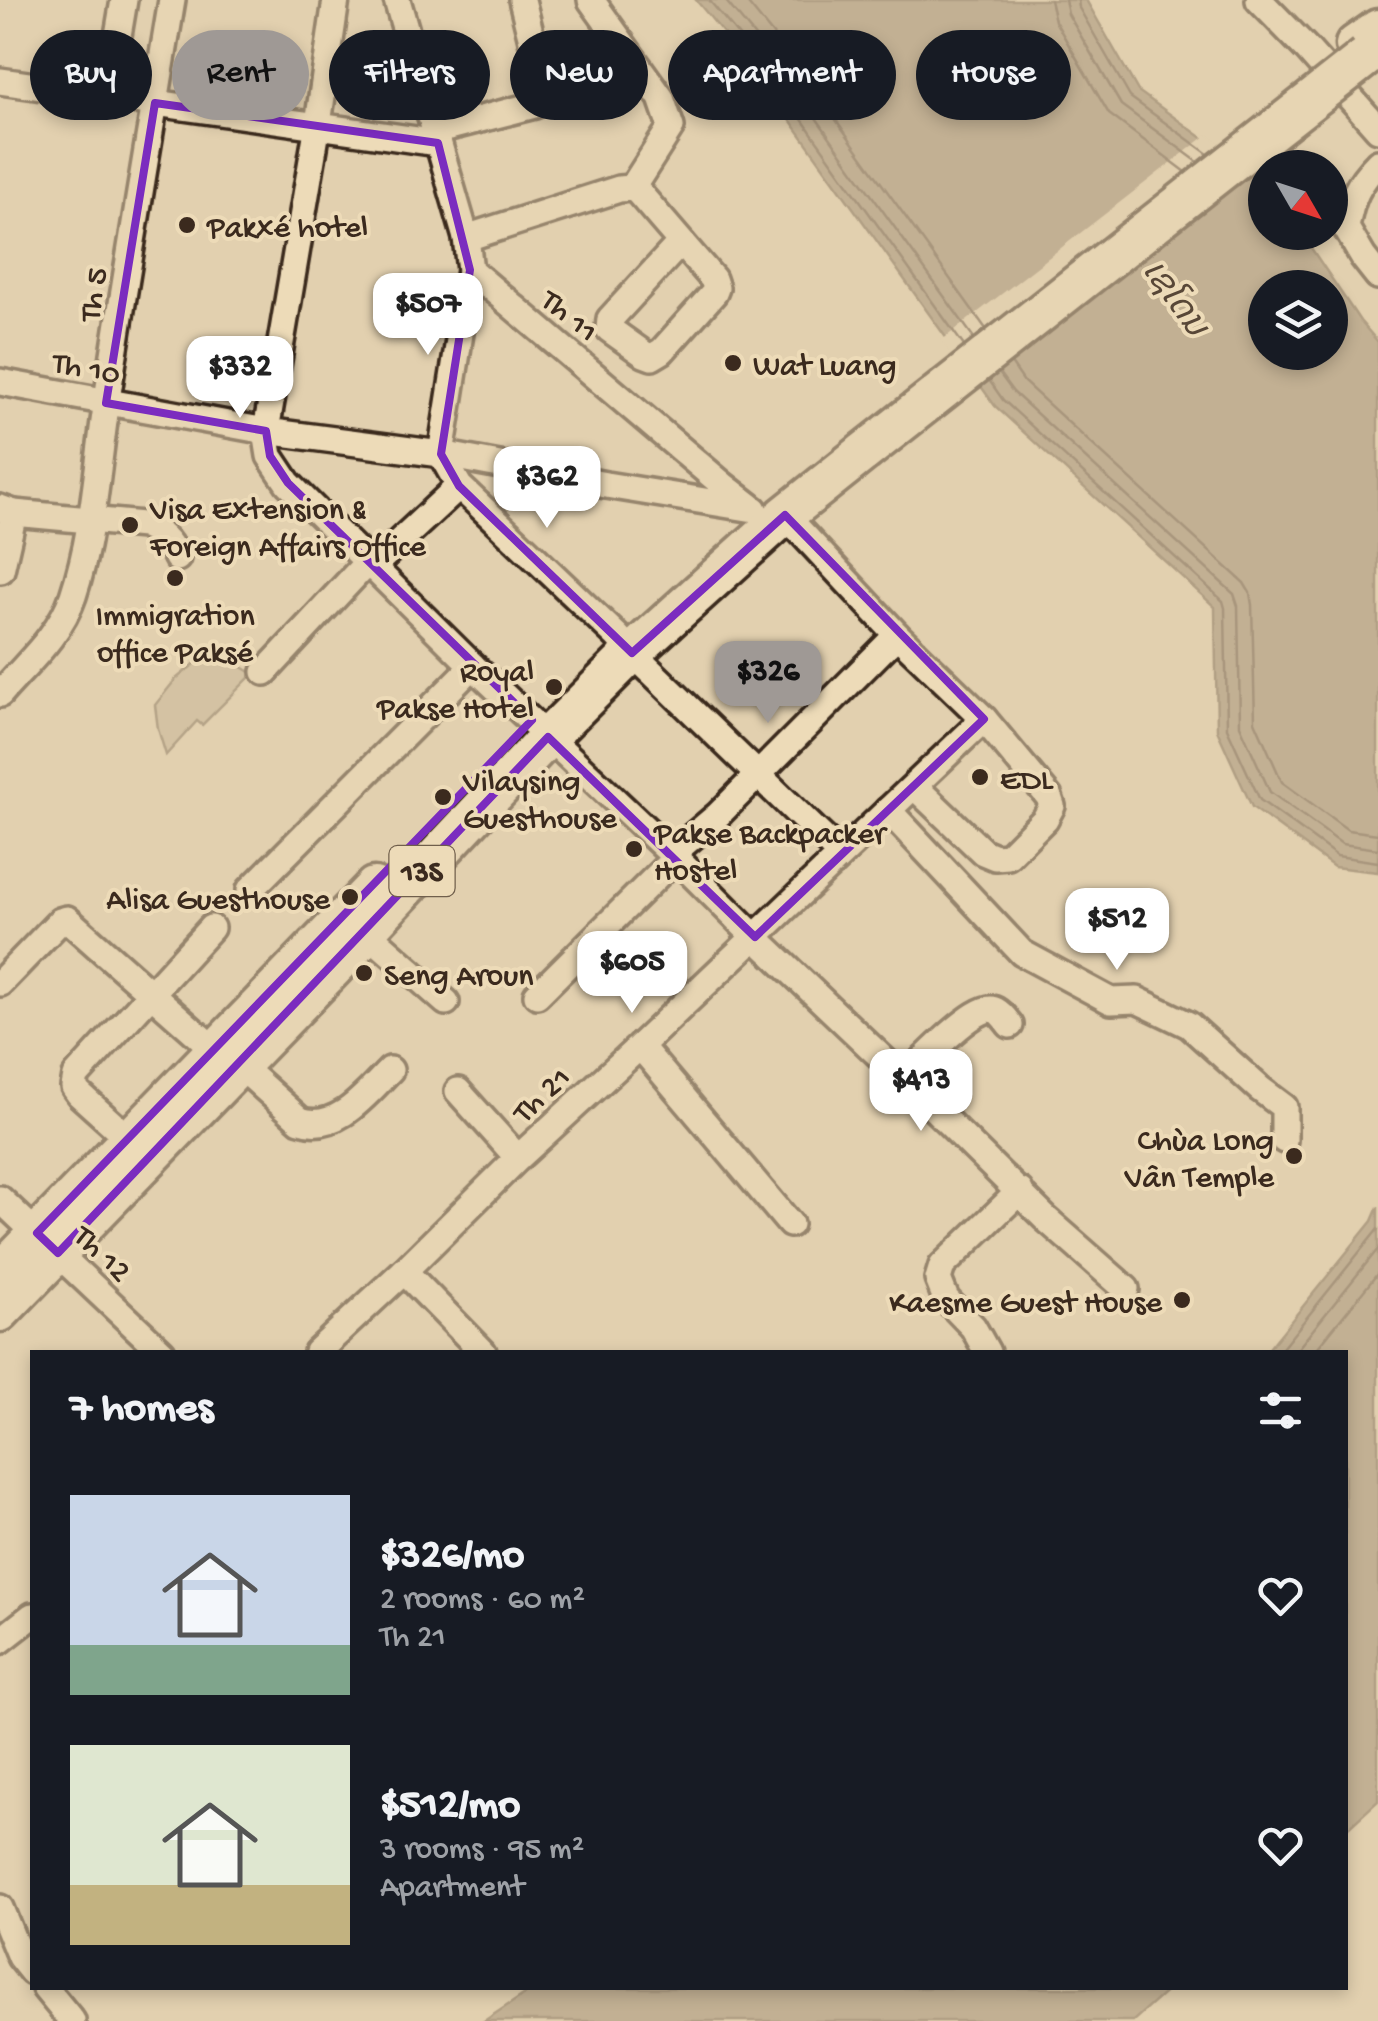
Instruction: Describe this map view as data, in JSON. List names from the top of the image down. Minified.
{"streets":{"highway":["13S"],"street":["Th 5","Th 11","Th 10","Th 21","Th 12"]},"crossings":[["Th 5","Th 10"],["Th 11","Th 10"],["Th 11","13S"],["Th 11","Th 21"],["Th 10","13S"],["13S","Th 12"]],"water":["ເຊໂດນ"],"places":["Pakxé hotel","Wat Luang","Visa Extension & Foreign Affairs Office","Immigration office Paksé","Royal Pakse Hotel","EDL","Vilaysing Guesthouse","Pakse Backpacker Hostel","Alisa Guesthouse","Seng Aroun","Chùa Long Vân Temple","Kaesme Guest House"],"north":"bottom right","page":{"chip":["Buy","Rent","Filters","New","Apartment","House"],"price":["$507","$332","$362","$326","$512","$605","$413"],"heading":"7 homes","list":[{"name":"$326/mo","note":"2 rooms · 60 m² · Th 21"},{"name":"$512/mo","note":"3 rooms · 95 m² · Apartment"}]}}
